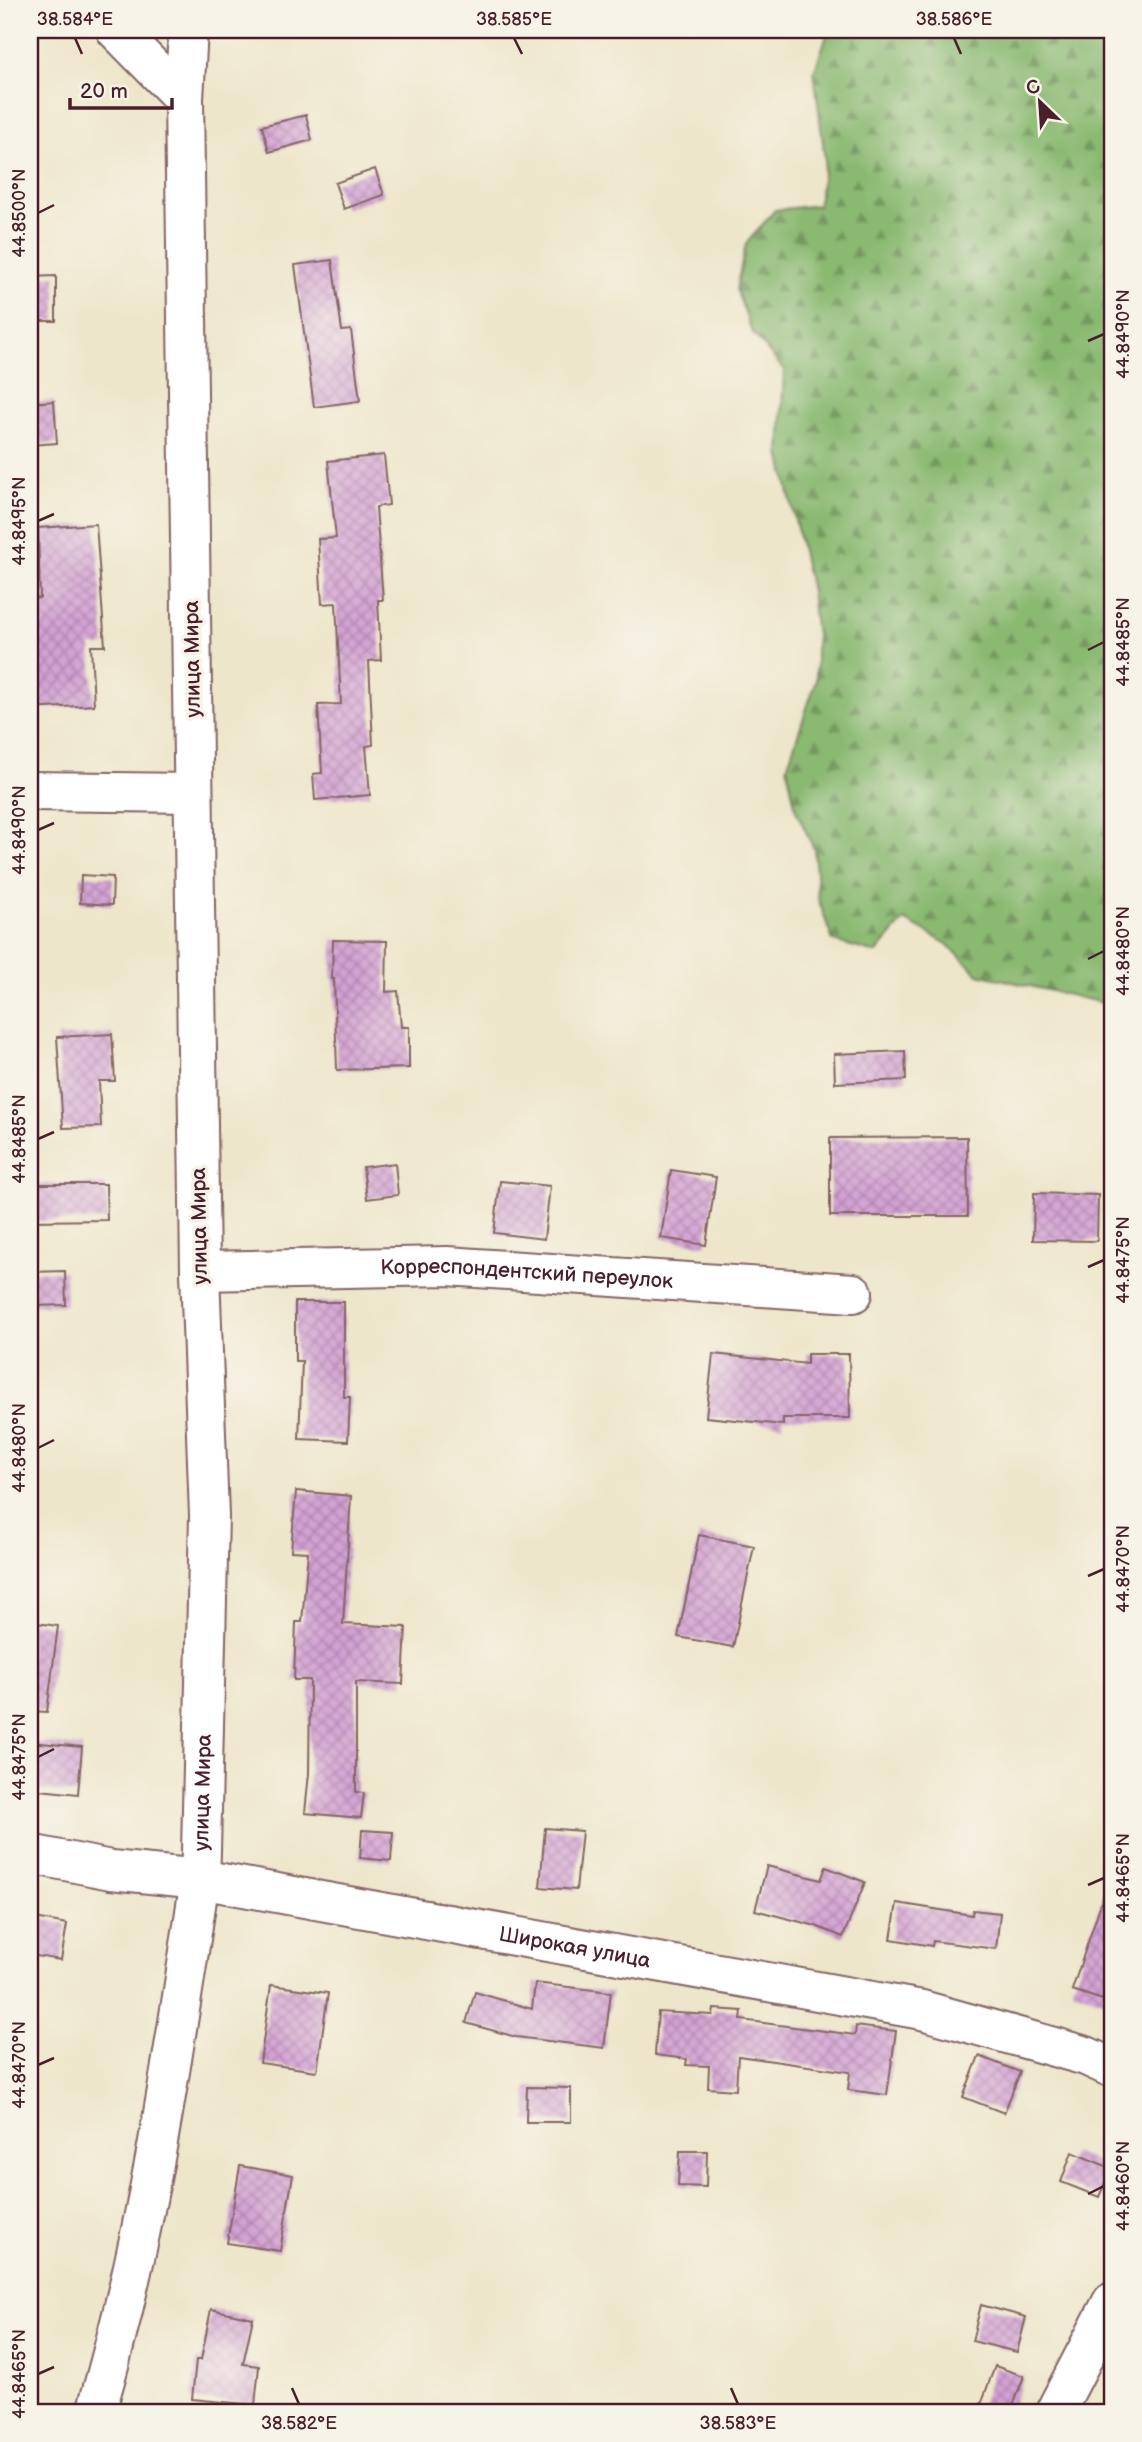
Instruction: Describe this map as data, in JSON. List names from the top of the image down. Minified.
{"streets":{"main road":["улица Мира","Корреспондентский переулок","Широкая улица"]},"crossings":[["улица Мира","Корреспондентский переулок"],["улица Мира","Широкая улица"]],"scale_bar":"20 m","north":"top left","coordinates":["38.584°E","38.585°E","38.586°E","44.8500°N","44.8490°N","44.8495°N","44.8485°N","44.8480°N","44.8475°N","44.8470°N","44.8465°N","44.8460°N","38.582°E","38.583°E"]}
